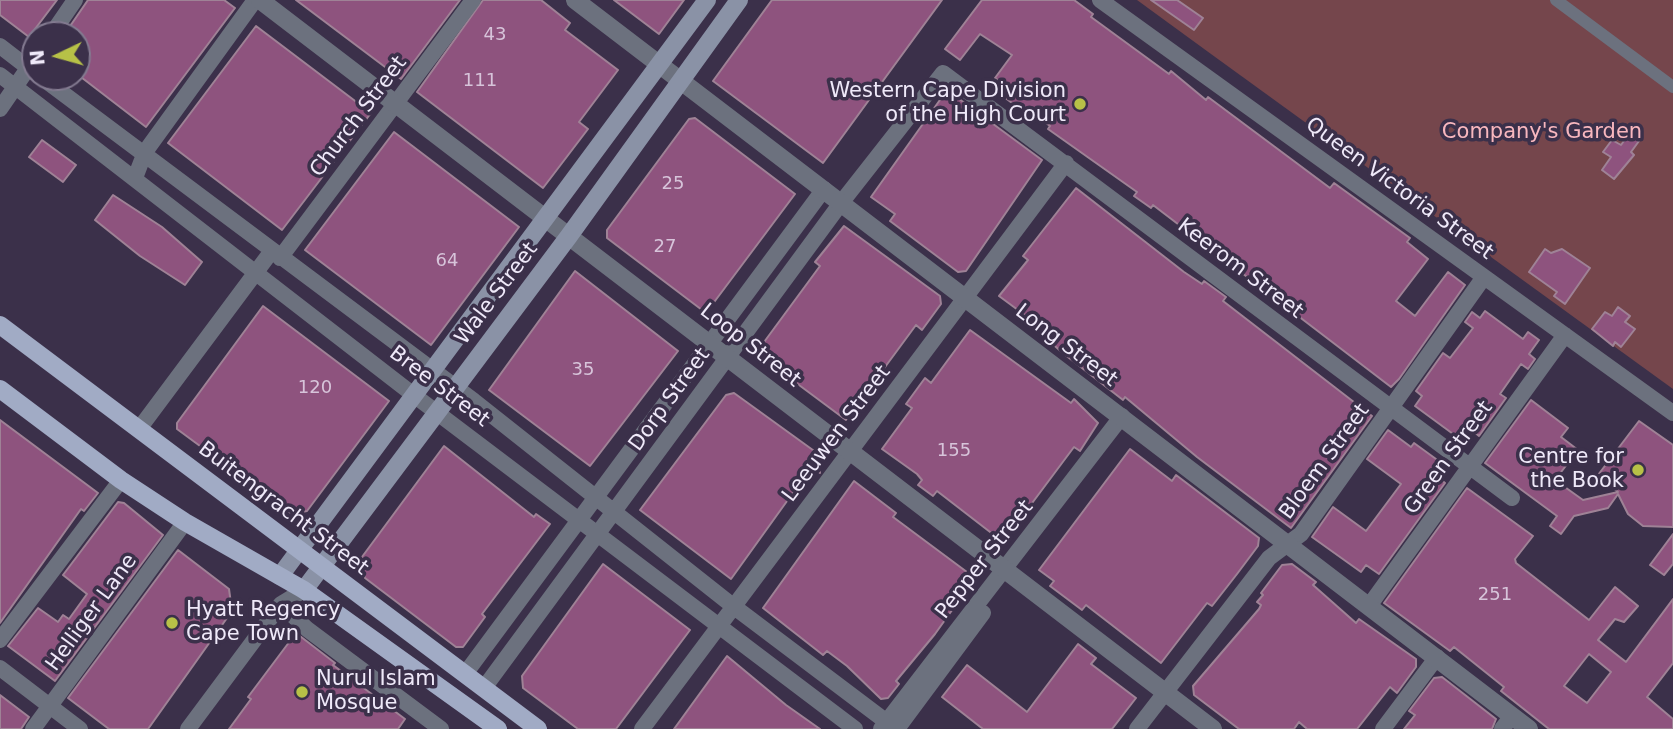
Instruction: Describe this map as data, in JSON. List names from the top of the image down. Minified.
{"streets":{"main road":["Wale Street","Buitengracht Street"],"street":["Church Street","Queen Victoria Street","Keerom Street","Loop Street","Long Street","Bree Street","Dorp Street","Leeuwen Street","Green Street","Bloem Street","Pepper Street","Helliger Lane"]},"crossings":[["Church Street","Loop Street"],["Church Street","Bree Street"],["Church Street","Buitengracht Street"],["Queen Victoria Street","Green Street"],["Queen Victoria Street","Bloem Street"],["Keerom Street","Dorp Street"],["Keerom Street","Leeuwen Street"],["Keerom Street","Green Street"],["Keerom Street","Bloem Street"],["Wale Street","Loop Street"],["Wale Street","Long Street"],["Wale Street","Bree Street"],["Wale Street","Buitengracht Street"],["Loop Street","Dorp Street"],["Loop Street","Leeuwen Street"],["Loop Street","Bloem Street"],["Loop Street","Pepper Street"],["Long Street","Dorp Street"],["Long Street","Leeuwen Street"],["Long Street","Green Street"],["Long Street","Bloem Street"],["Long Street","Pepper Street"],["Bree Street","Dorp Street"],["Bree Street","Leeuwen Street"],["Bree Street","Pepper Street"],["Dorp Street","Buitengracht Street"]],"parks":["Company's Garden"],"places":["Western Cape Division of the High Court","Centre for the Book","Hyatt Regency Cape Town","Nurul Islam Mosque"],"house_numbers":["43","111","25","27","64","35","120","155","251"],"north":"left"}
